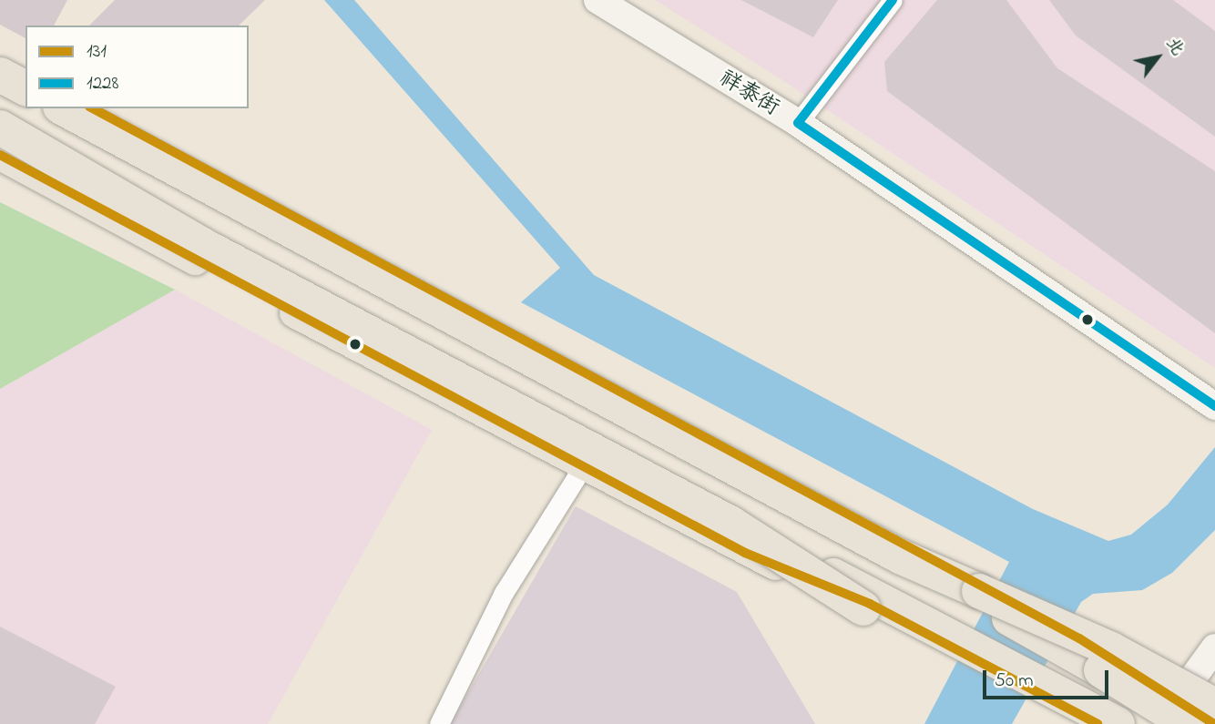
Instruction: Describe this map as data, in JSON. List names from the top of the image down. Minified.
{"streets":{"street":["祥泰街"]},"lines":["transit line 1228","transit line 131"],"legend":["131","1228"],"scale_bar":"50 m","north":"top right"}
